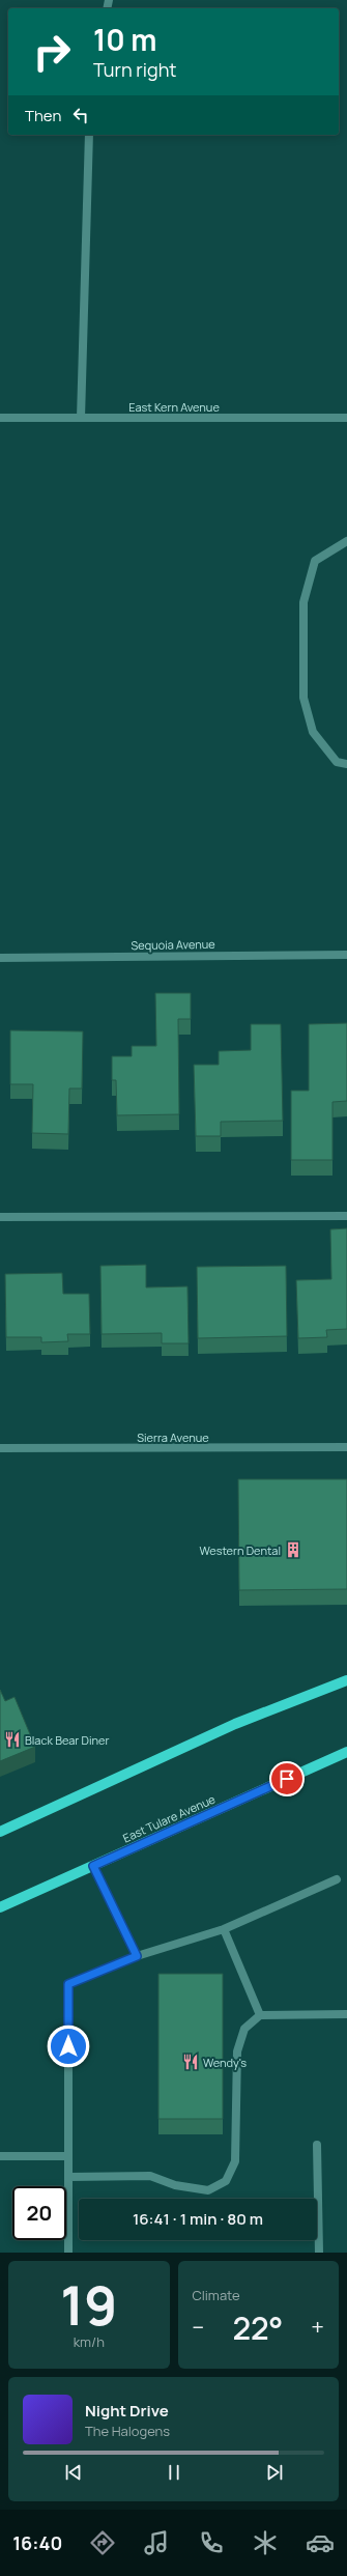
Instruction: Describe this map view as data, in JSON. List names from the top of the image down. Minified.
{"streets":{"main road":["East Tulare Avenue"],"street":["East Kern Avenue","Sequoia Avenue","Sierra Avenue"]},"places":{"building":["Western Dental"],"restaurant":["Black Bear Diner","Wendy's"]},"page":{"turn":["10 m","Turn right"],"then":"Then","limit":"20","trip":"16:41 · 1 min · 80 m","tile":[["19","km/h"],"Climate"],"heat":["−","22°","+"],"song":["Night Drive","The Halogens"],"tabs":"16:40"}}
